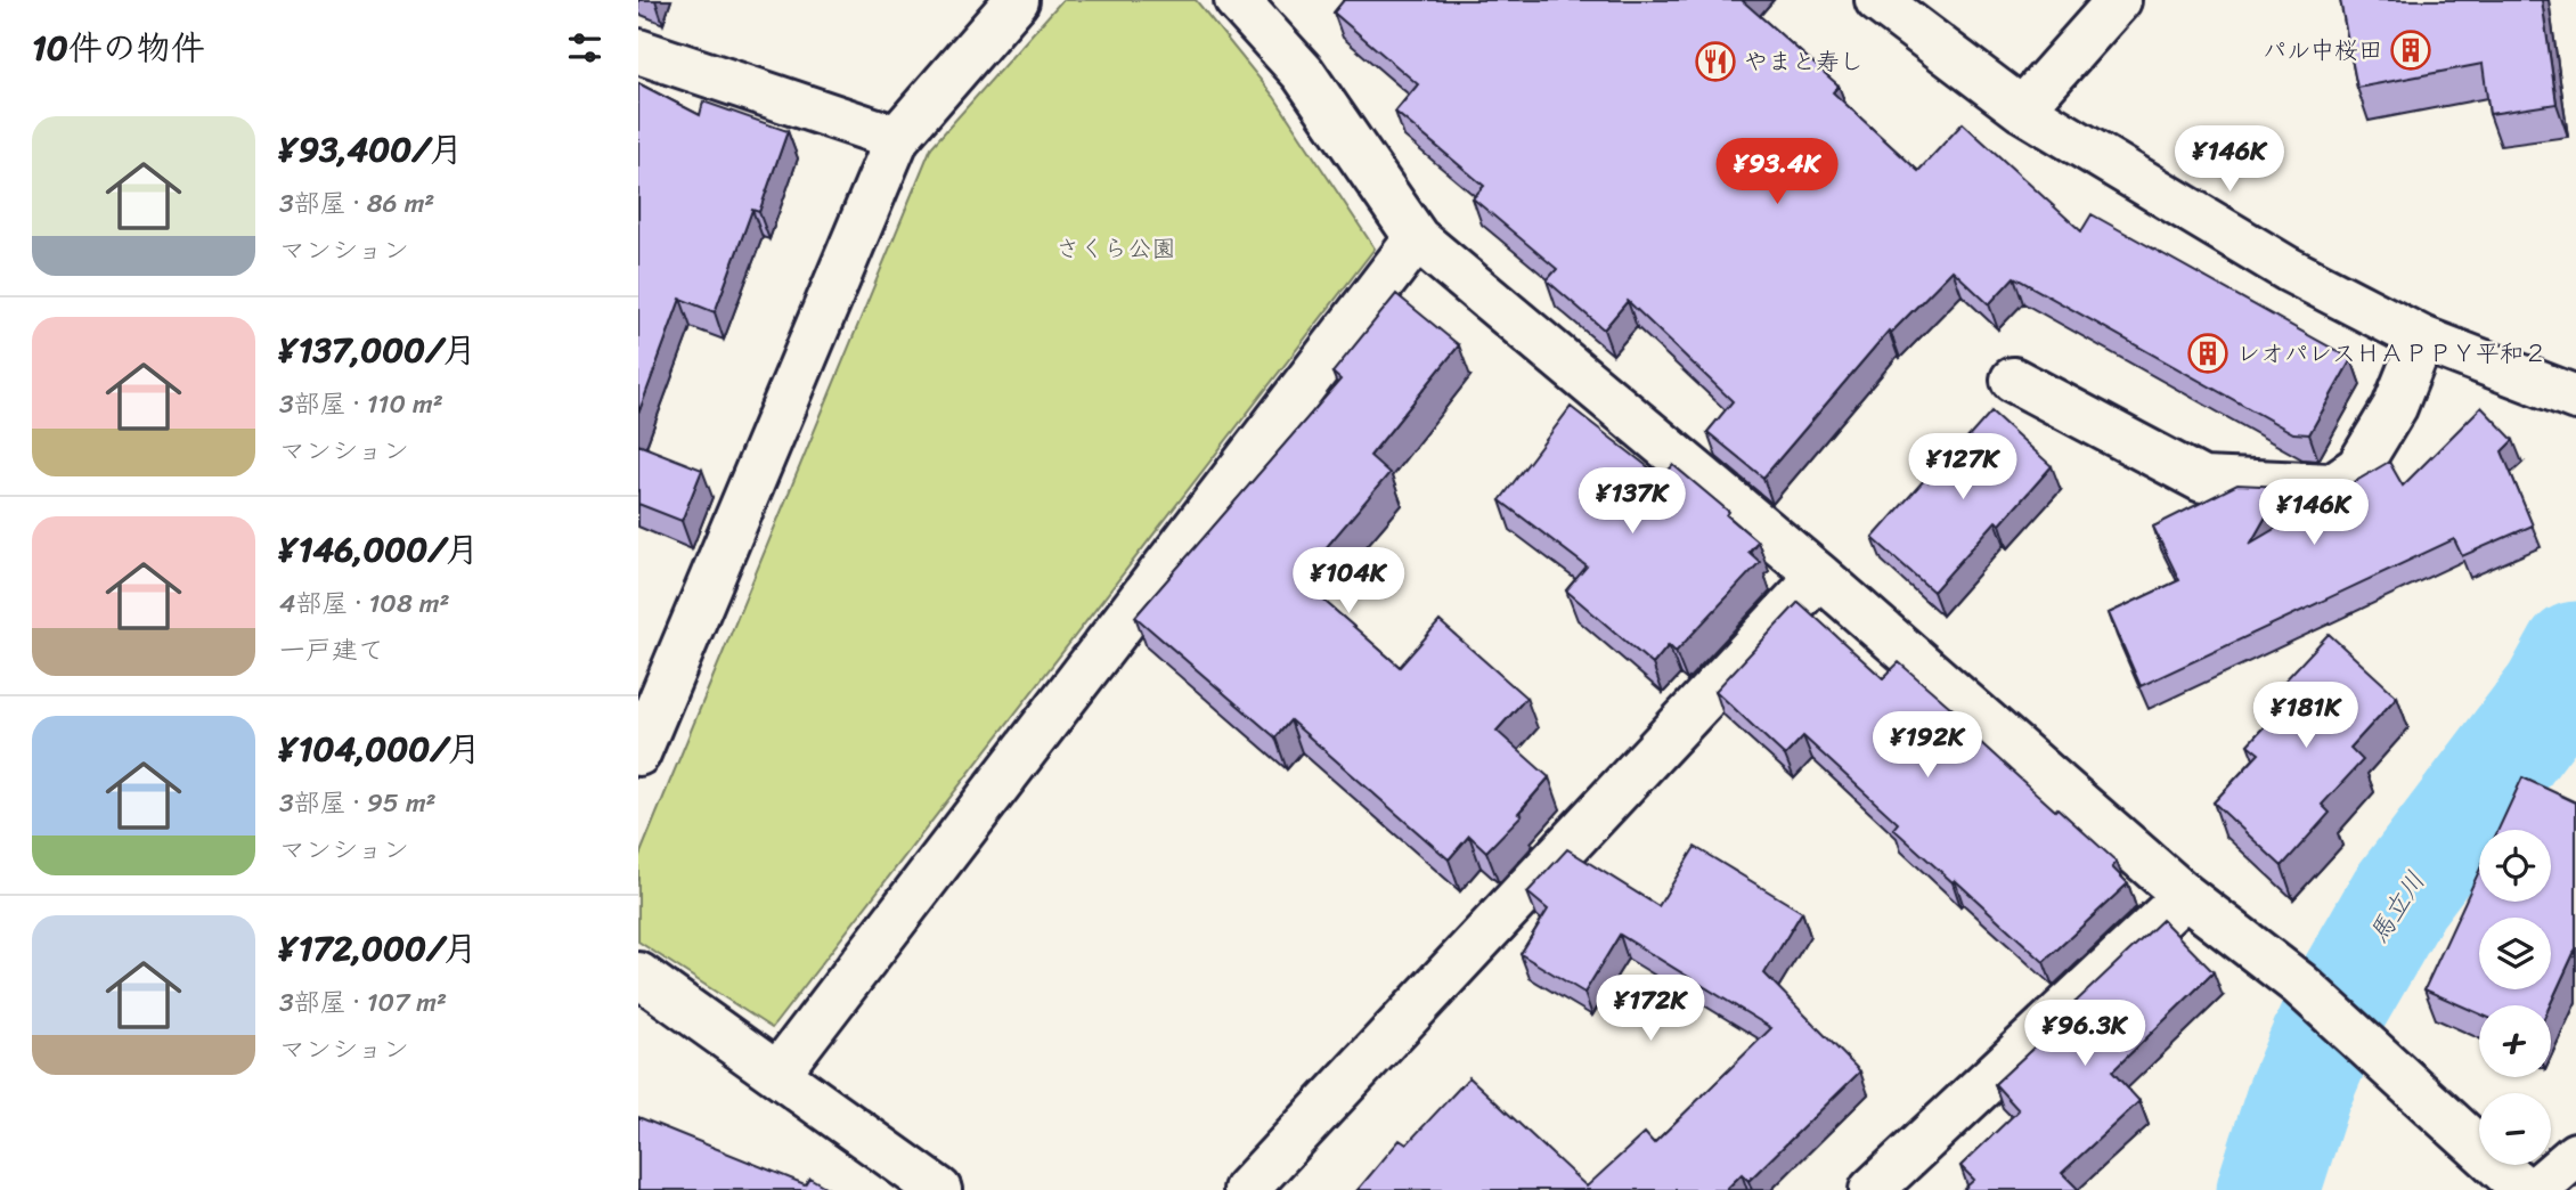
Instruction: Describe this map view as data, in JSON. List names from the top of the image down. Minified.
{"water":["馬立川"],"parks":["さくら公園"],"places":{"building":["パル中桜田","レオパレスＨＡＰＰＹ平和２"],"restaurant":["やまと寿し"]},"page":{"heading":"10件の物件","list":[{"name":"¥93,400/月","note":"3部屋 · 86 m² · マンション"},{"name":"¥137,000/月","note":"3部屋 · 110 m² · マンション"},{"name":"¥146,000/月","note":"4部屋 · 108 m² · 一戸建て"},{"name":"¥104,000/月","note":"3部屋 · 95 m² · マンション"},{"name":"¥172,000/月","note":"3部屋 · 107 m² · マンション"}],"price":["¥146K","¥93.4K","¥127K","¥137K","¥146K","¥104K","¥181K","¥192K","¥172K","¥96.3K"],"map_buttons":["+","−"]}}
